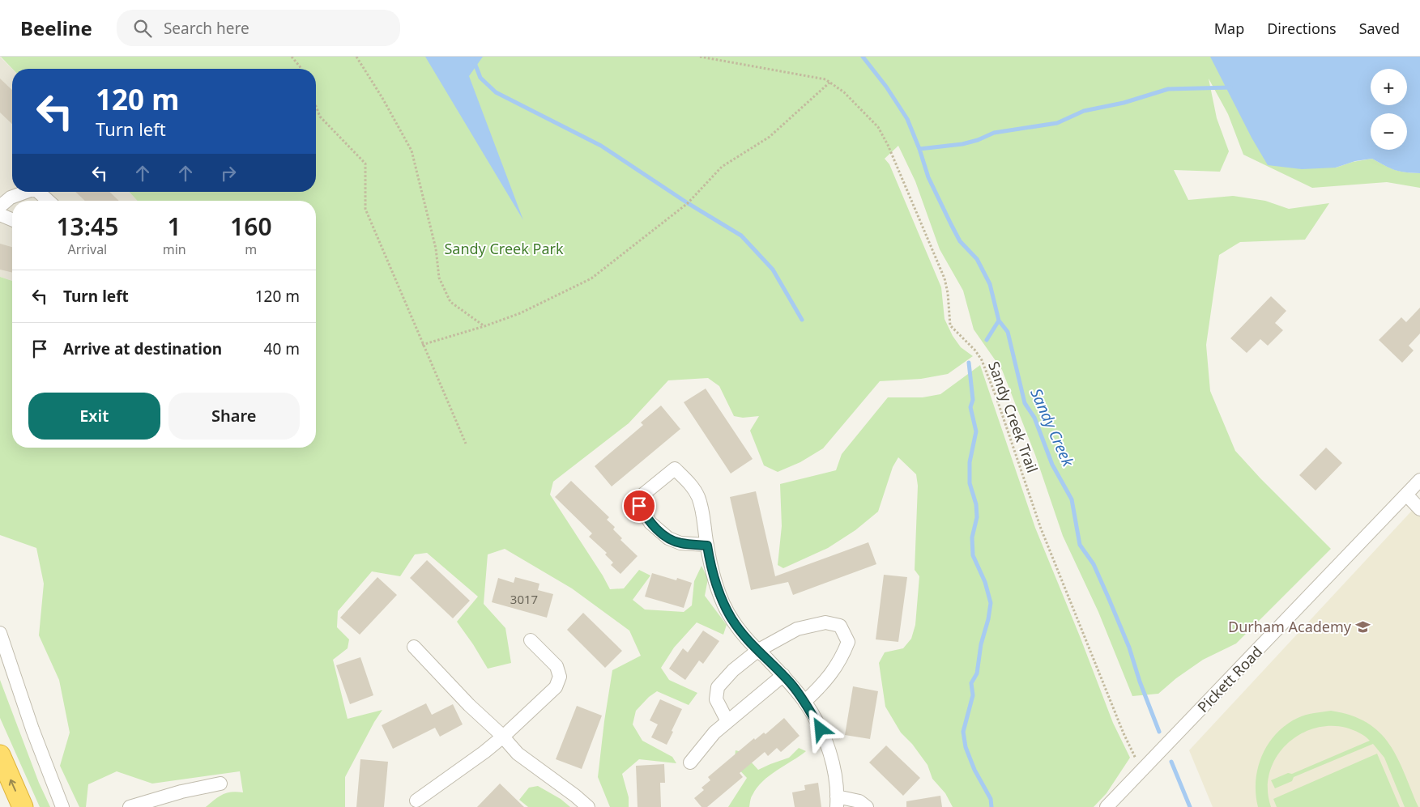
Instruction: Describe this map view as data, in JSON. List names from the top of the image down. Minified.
{"streets":{"street":["Pickett Road"],"path":["Sandy Creek Trail"]},"crossings":[["Sandy Creek Trail","Pickett Road"]],"water":["Sandy Creek"],"parks":["Sandy Creek Park"],"places":{"school or university":["Durham Academy"]},"house_numbers":["3017"],"page":{"header":"Beeline","search":"Search here","nav":["Map","Directions","Saved"],"map_buttons":["+","−"],"turn":["120 m","Turn left"],"eta":["13:45","Arrival","1","min","160","m"],"list":[{"name":"Turn left","value":"120 m"},{"name":"Arrive at destination","value":"40 m"}],"buttons":["Exit","Share"]}}
